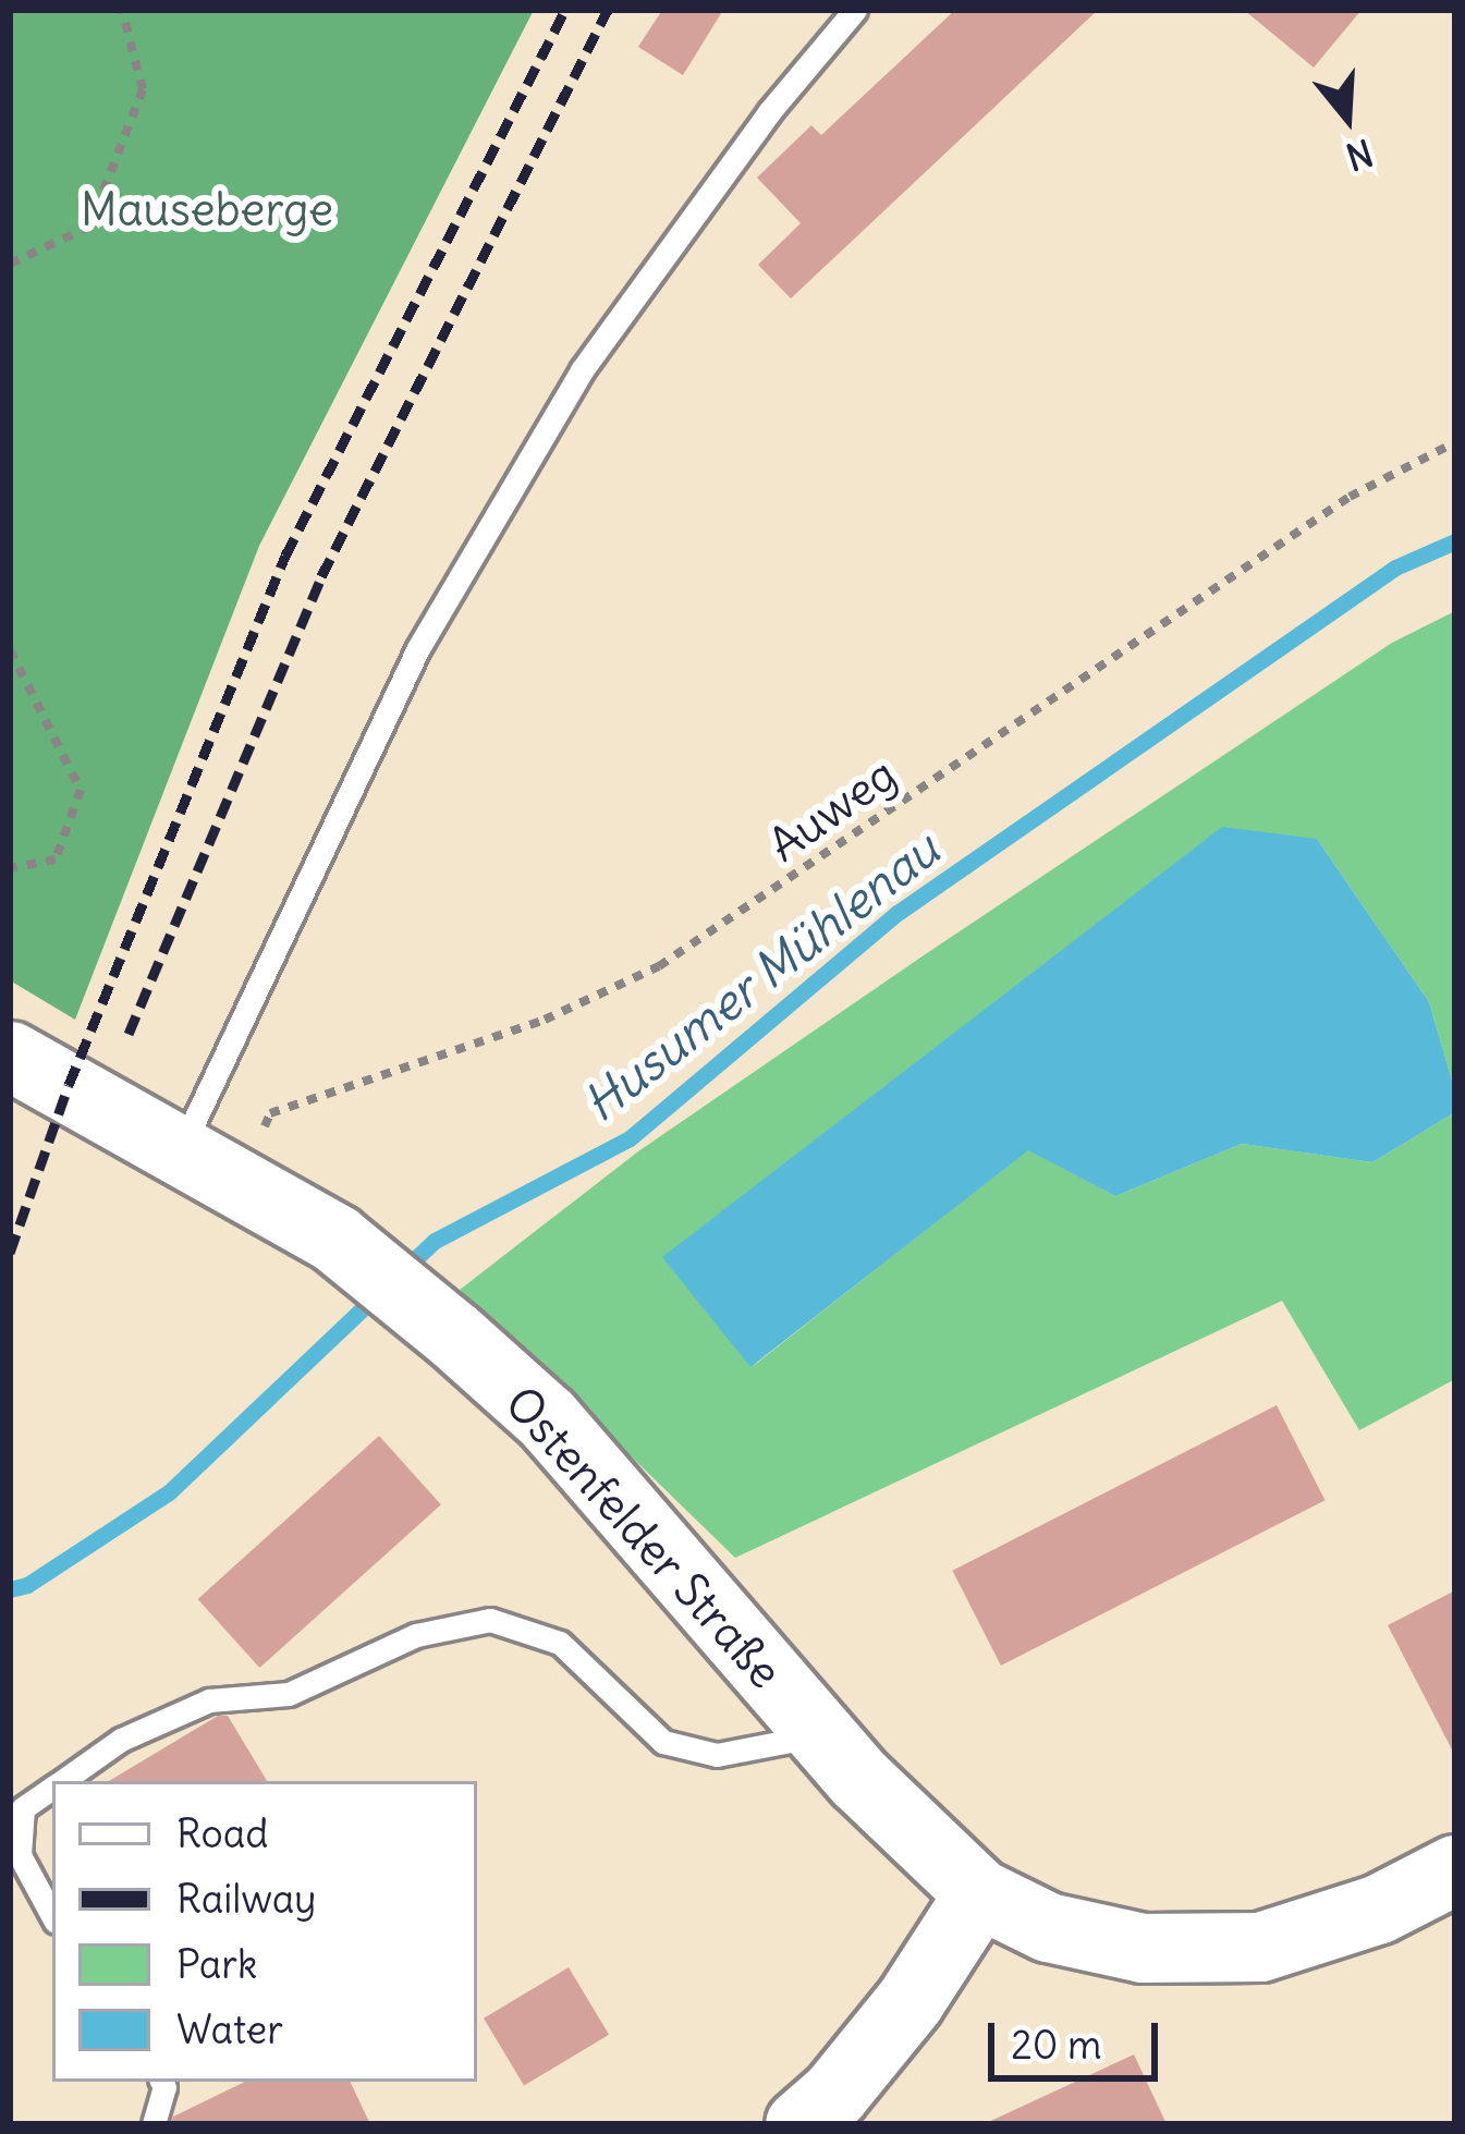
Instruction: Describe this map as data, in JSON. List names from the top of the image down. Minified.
{"streets":{"main road":["Ostenfelder Straße"],"path":["Auweg"]},"crossings":[["Auweg","Ostenfelder Straße"]],"water":["Husumer Mühlenau"],"parks":["Mauseberge"],"legend":["Road","Railway","Park","Water"],"scale_bar":"20 m","north":"bottom"}
